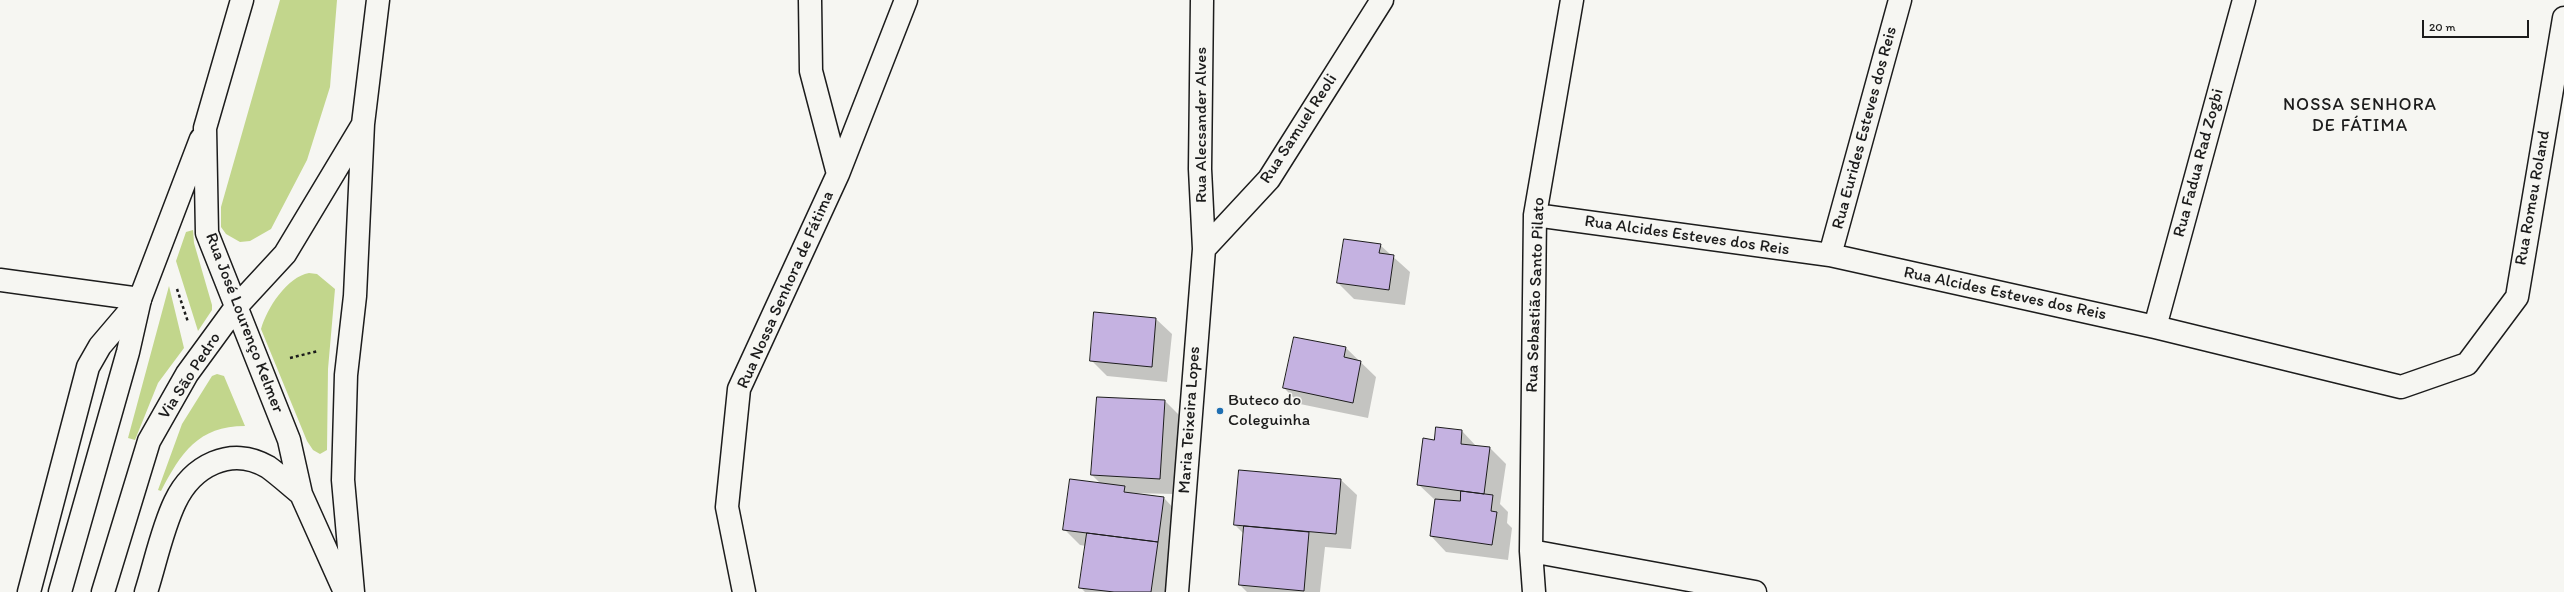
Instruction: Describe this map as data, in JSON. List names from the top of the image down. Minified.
{"streets":{"street":["Rua Alecsander Alves","Rua Eurides Esteves dos Reis","Rua Samuel Reoli","Rua Fadua Rad Zogbi","Rua Romeu Roland","Rua Alcides Esteves dos Reis","Rua Nossa Senhora de Fátima","Rua Sebastião Santo Pilato","Rua José Lourenço Kelmer","Via São Pedro","Maria Teixeira Lopes"]},"crossings":[["Rua Alecsander Alves","Rua Samuel Reoli"],["Rua Alecsander Alves","Maria Teixeira Lopes"],["Rua Eurides Esteves dos Reis","Rua Alcides Esteves dos Reis"],["Rua Samuel Reoli","Maria Teixeira Lopes"],["Rua Fadua Rad Zogbi","Rua Alcides Esteves dos Reis"],["Rua Romeu Roland","Rua Alcides Esteves dos Reis"],["Rua Alcides Esteves dos Reis","Rua Sebastião Santo Pilato"],["Rua José Lourenço Kelmer","Via São Pedro"]],"districts":["NOSSA SENHORA DE FÁTIMA"],"places":["Buteco do Coleguinha"],"scale_bar":"20 m"}
